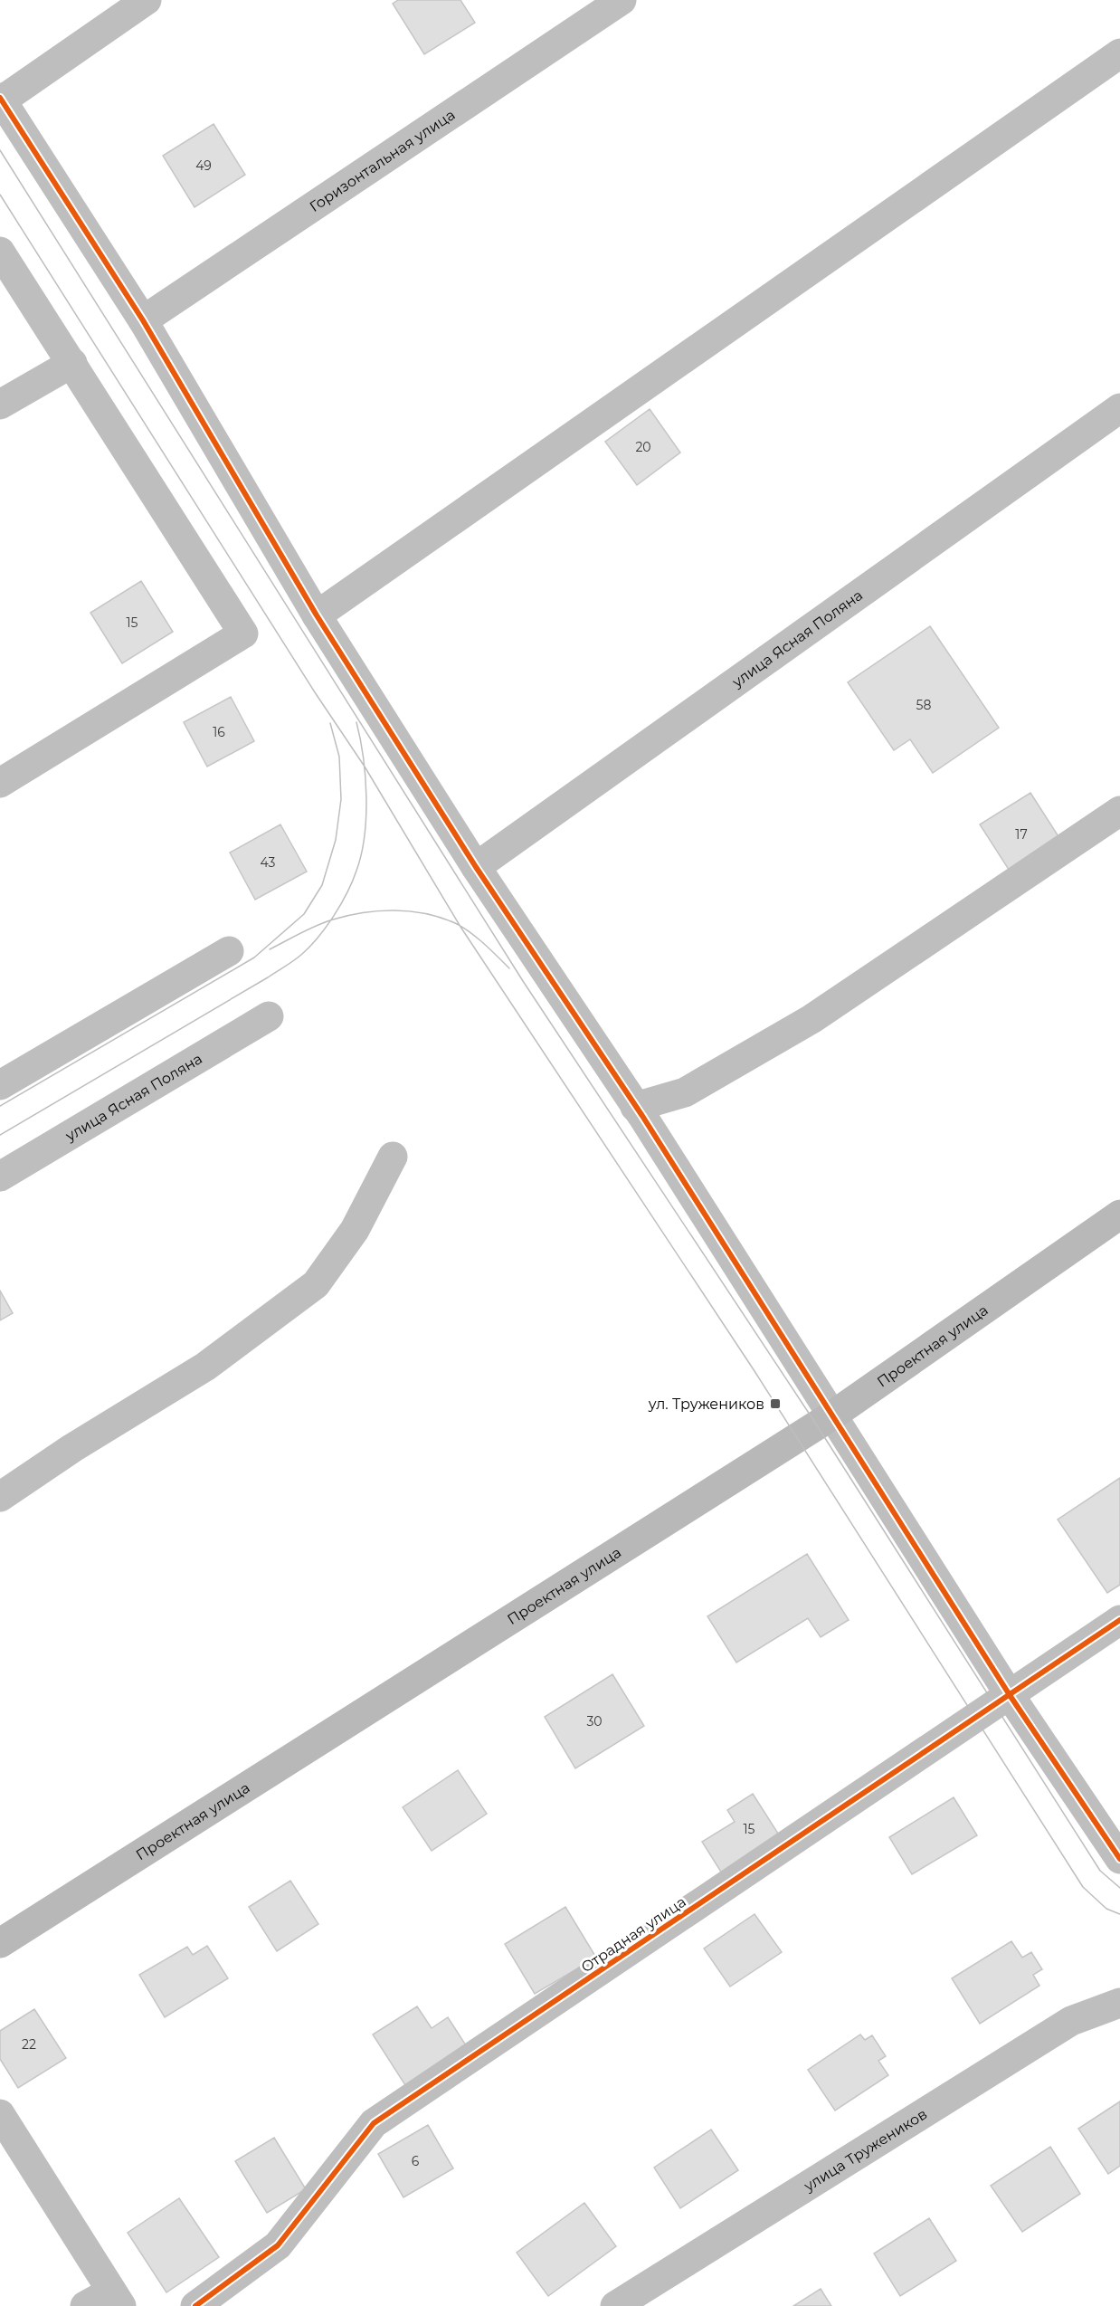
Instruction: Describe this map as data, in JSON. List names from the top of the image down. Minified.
{"streets":{"main road":["Проектная улица"],"street":["Горизонтальная улица","улица Ясная Поляна","Отрадная улица","улица Тружеников"]},"places":{"transit":["ул. Тружеников"]},"house_numbers":["49","20","15","58","16","17","43","30","15","22","6"]}
